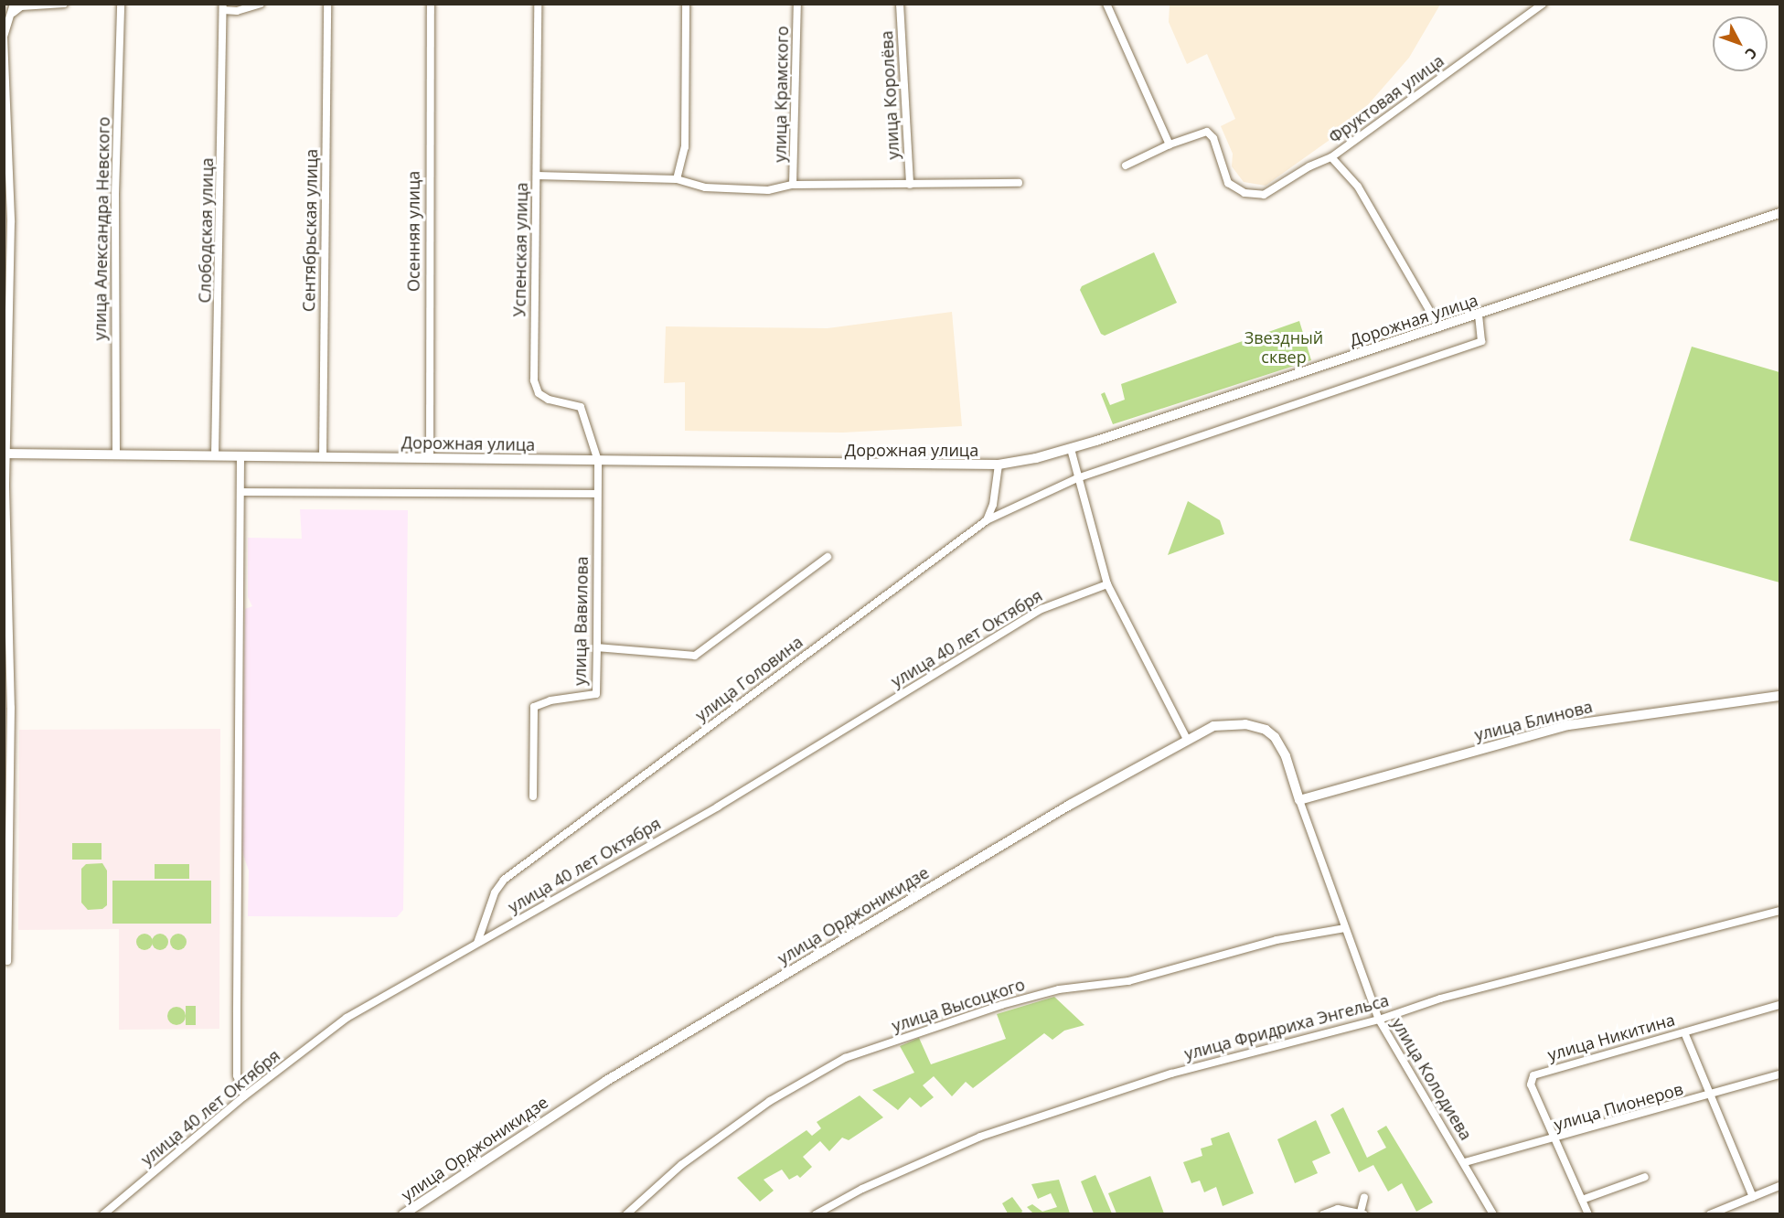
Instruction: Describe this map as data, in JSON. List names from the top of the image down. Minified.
{"streets":{"main road":["Дорожная улица","улица Блинова","улица Орджоникидзе"],"street":["улица Крамского","улица Королёва","Фруктовая улица","улица Александра Невского","Слободская улица","Сентябрьская улица","Осенняя улица","Успенская улица","улица Вавилова","улица 40 лет Октября","улица Головина","улица Высоцкого","улица Фридриха Энгельса","улица Никитина","улица Колодиева","улица Пионеров"]},"crossings":[["Фруктовая улица","Дорожная улица"],["улица Александра Невского","Дорожная улица"],["Слободская улица","Дорожная улица"],["Сентябрьская улица","Дорожная улица"],["Осенняя улица","Дорожная улица"],["Успенская улица","Дорожная улица"],["Успенская улица","улица Вавилова"],["Дорожная улица","улица Вавилова"],["Дорожная улица","улица Головина"],["улица 40 лет Октября","улица Головина"],["улица Блинова","улица Орджоникидзе"],["улица Блинова","улица Колодиева"],["улица Орджоникидзе","улица Колодиева"],["улица Высоцкого","улица Колодиева"],["улица Фридриха Энгельса","улица Колодиева"],["улица Никитина","улица Пионеров"],["улица Колодиева","улица Пионеров"]],"parks":["Звездный сквер"],"north":"bottom right"}
